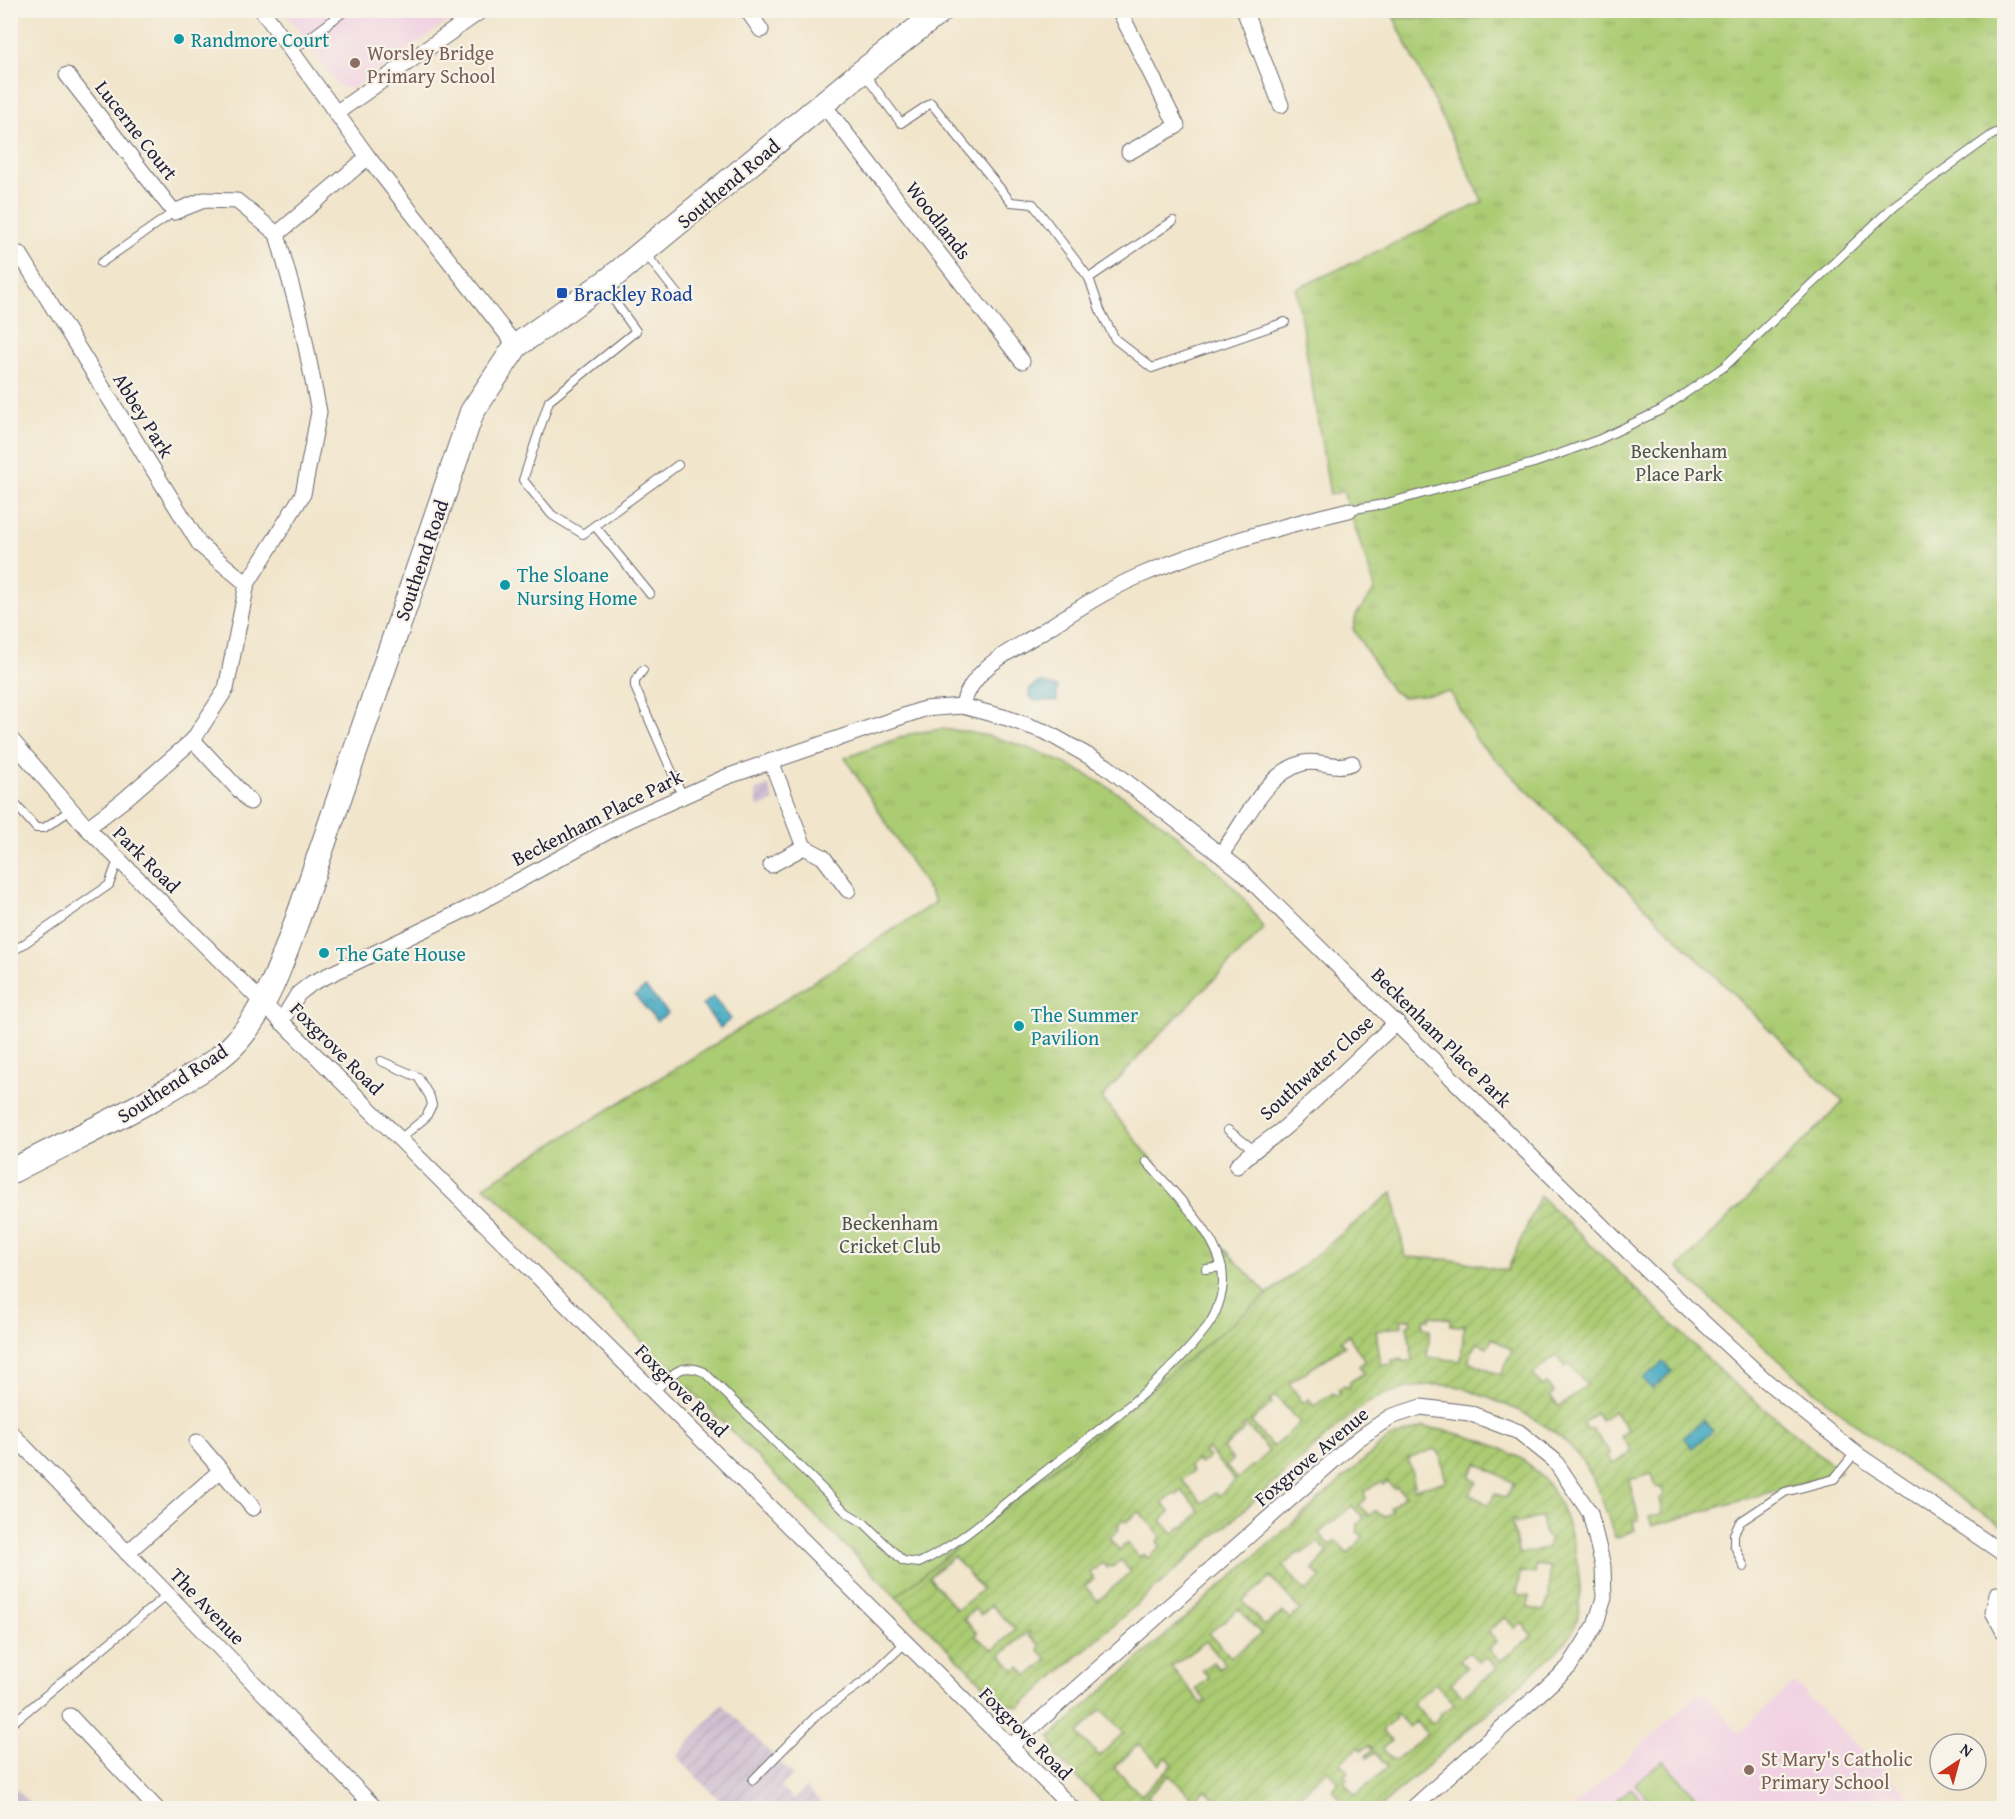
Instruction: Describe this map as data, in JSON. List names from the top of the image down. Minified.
{"streets":{"main road":["Southend Road"],"street":["Lucerne Court","Woodlands","Abbey Park","Beckenham Place Park","Park Road","Foxgrove Road","Southwater Close","Foxgrove Avenue","The Avenue"]},"crossings":[["Southend Road","Woodlands"],["Southend Road","Park Road"],["Southend Road","Foxgrove Road"],["Beckenham Place Park","Foxgrove Road"],["Beckenham Place Park","Southwater Close"],["Park Road","Foxgrove Road"],["Foxgrove Road","Foxgrove Avenue"]],"parks":["Beckenham Place Park","Beckenham Cricket Club"],"places":{"other":["Randmore Court","Worsley Bridge Primary School","The Sloane Nursing Home","The Gate House","The Summer Pavilion","St Mary's Catholic Primary School"],"transit":["Brackley Road"]},"north":"top right"}
